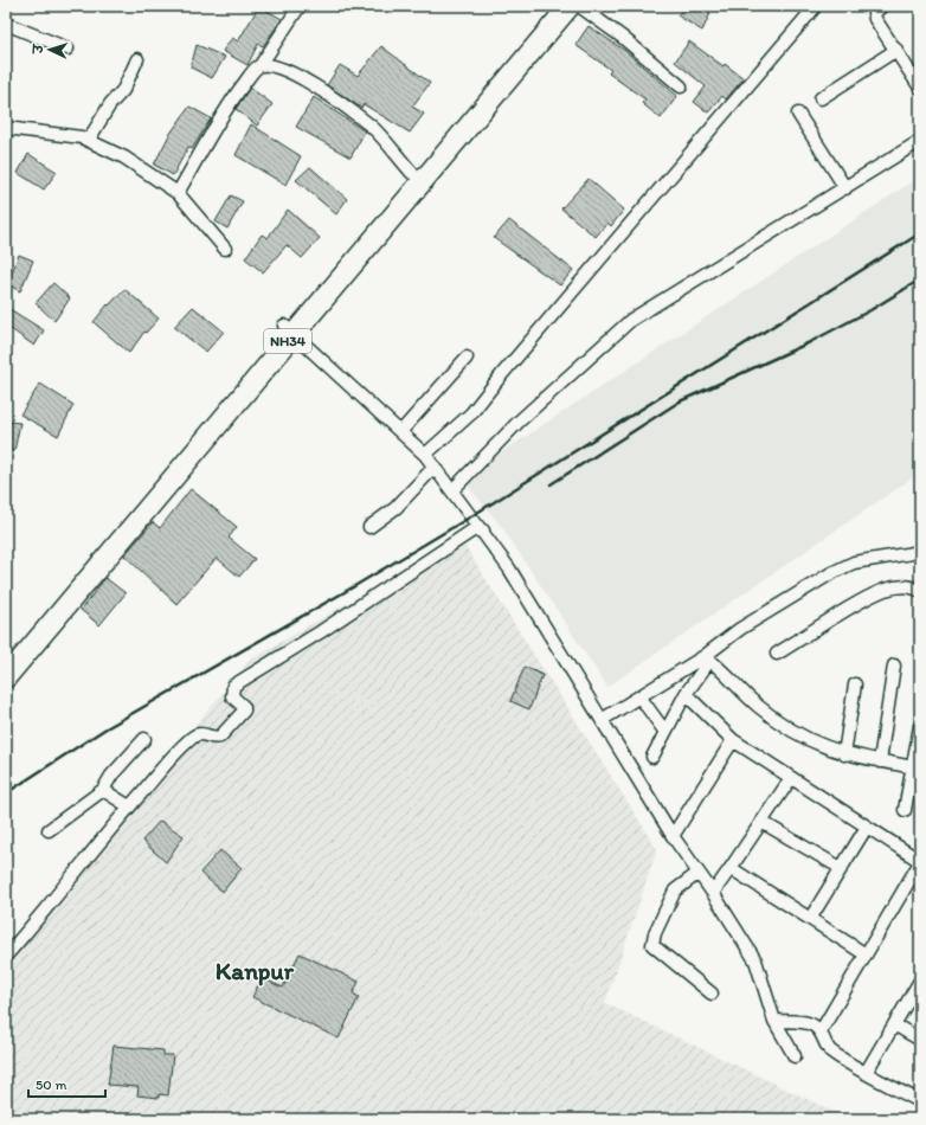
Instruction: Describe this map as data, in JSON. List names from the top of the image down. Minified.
{"streets":{"highway":["NH34"]},"districts":["Kanpur"],"scale_bar":"50 m","north":"left"}
